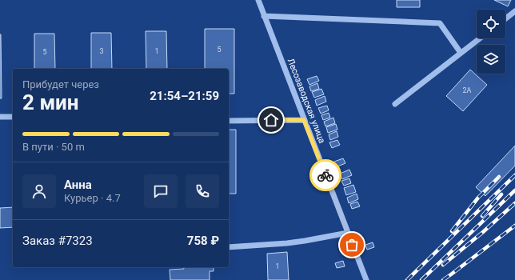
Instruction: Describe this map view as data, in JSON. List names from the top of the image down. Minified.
{"streets":{"street":["Лесозаводская улица"]},"house_numbers":["5","3","1","5","2А","1"],"page":{"heading":["2 мин","Прибудет через","21:54–21:59"],"panel":["Анна","Курьер · 4.7","Заказ #7323","758 ₽"],"bar":"В пути · 50 m"}}
